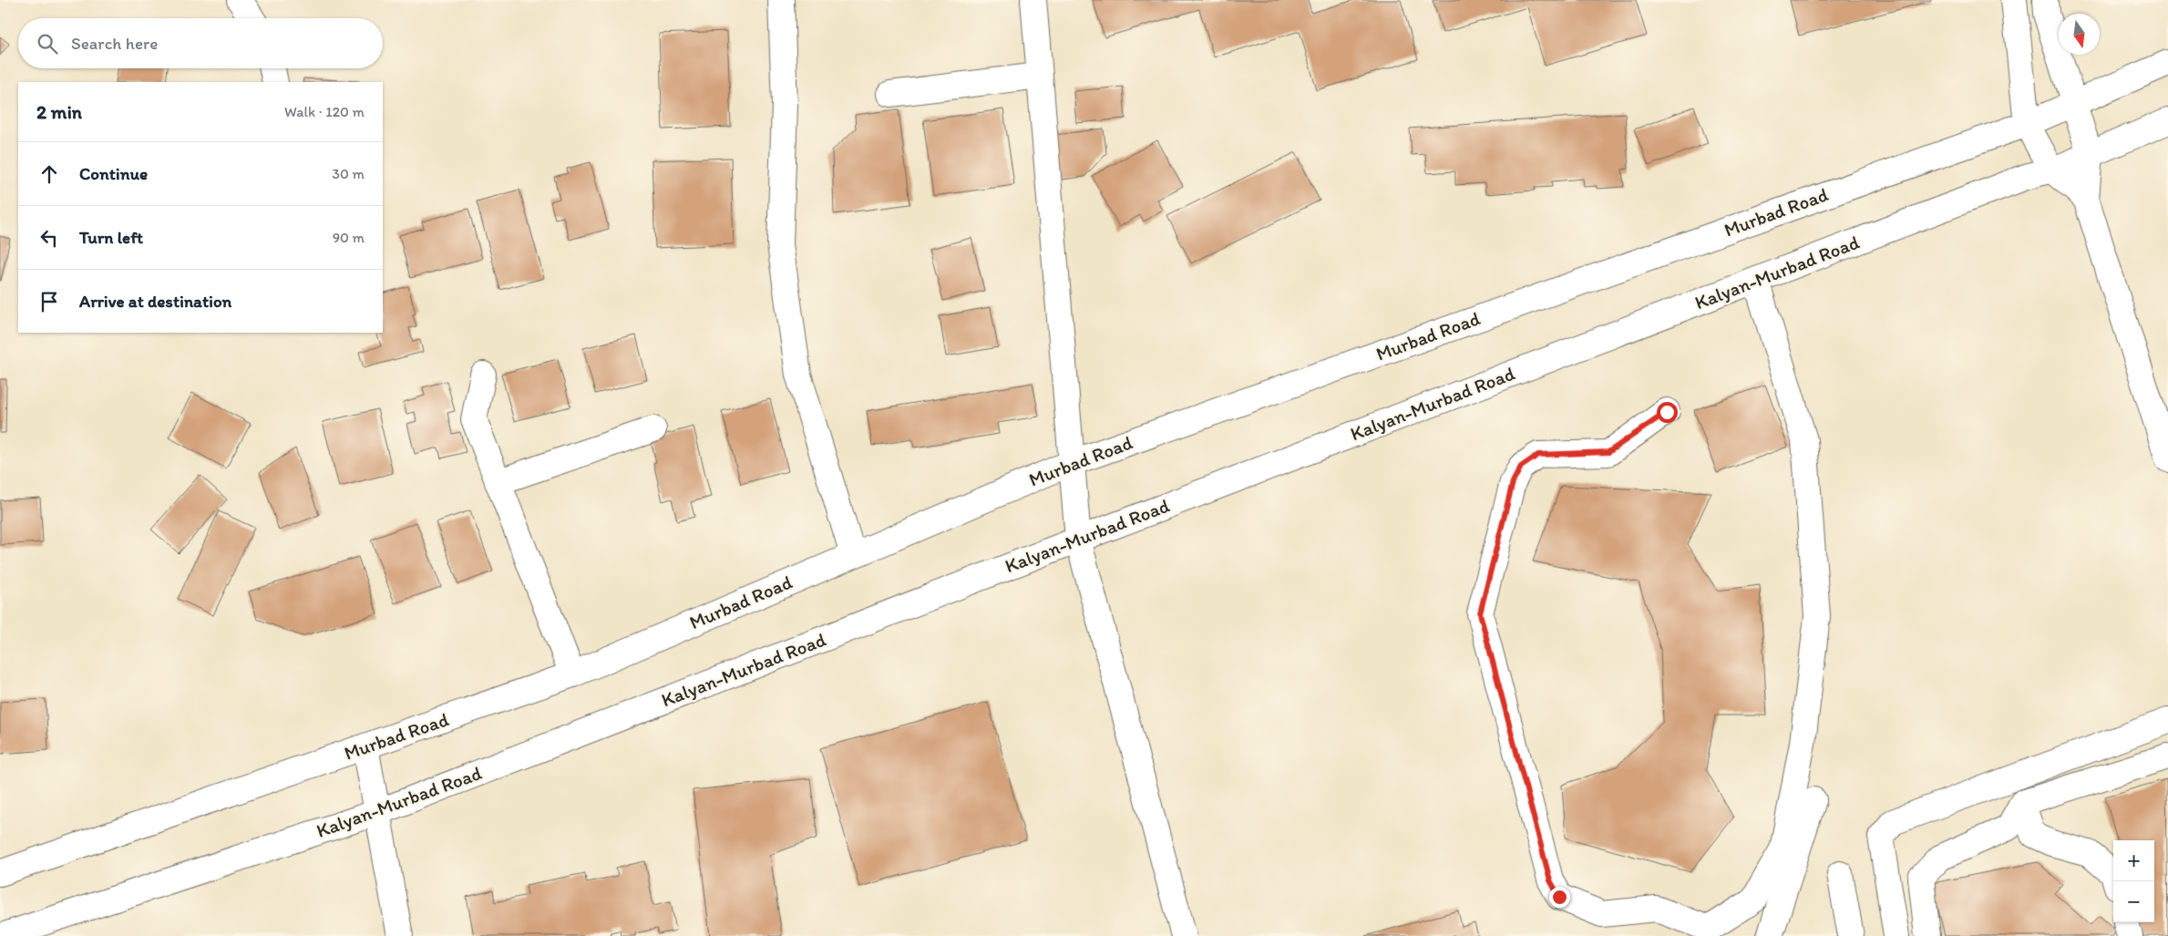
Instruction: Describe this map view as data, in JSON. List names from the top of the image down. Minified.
{"streets":{"main road":["Murbad Road","Kalyan-Murbad Road"]},"north":"bottom","page":{"search":"Search here","heading":["2 min","Walk · 120 m"],"list":[["Continue","30 m"],["Turn left","90 m"],"Arrive at destination"],"map_buttons":["+","−"]}}
